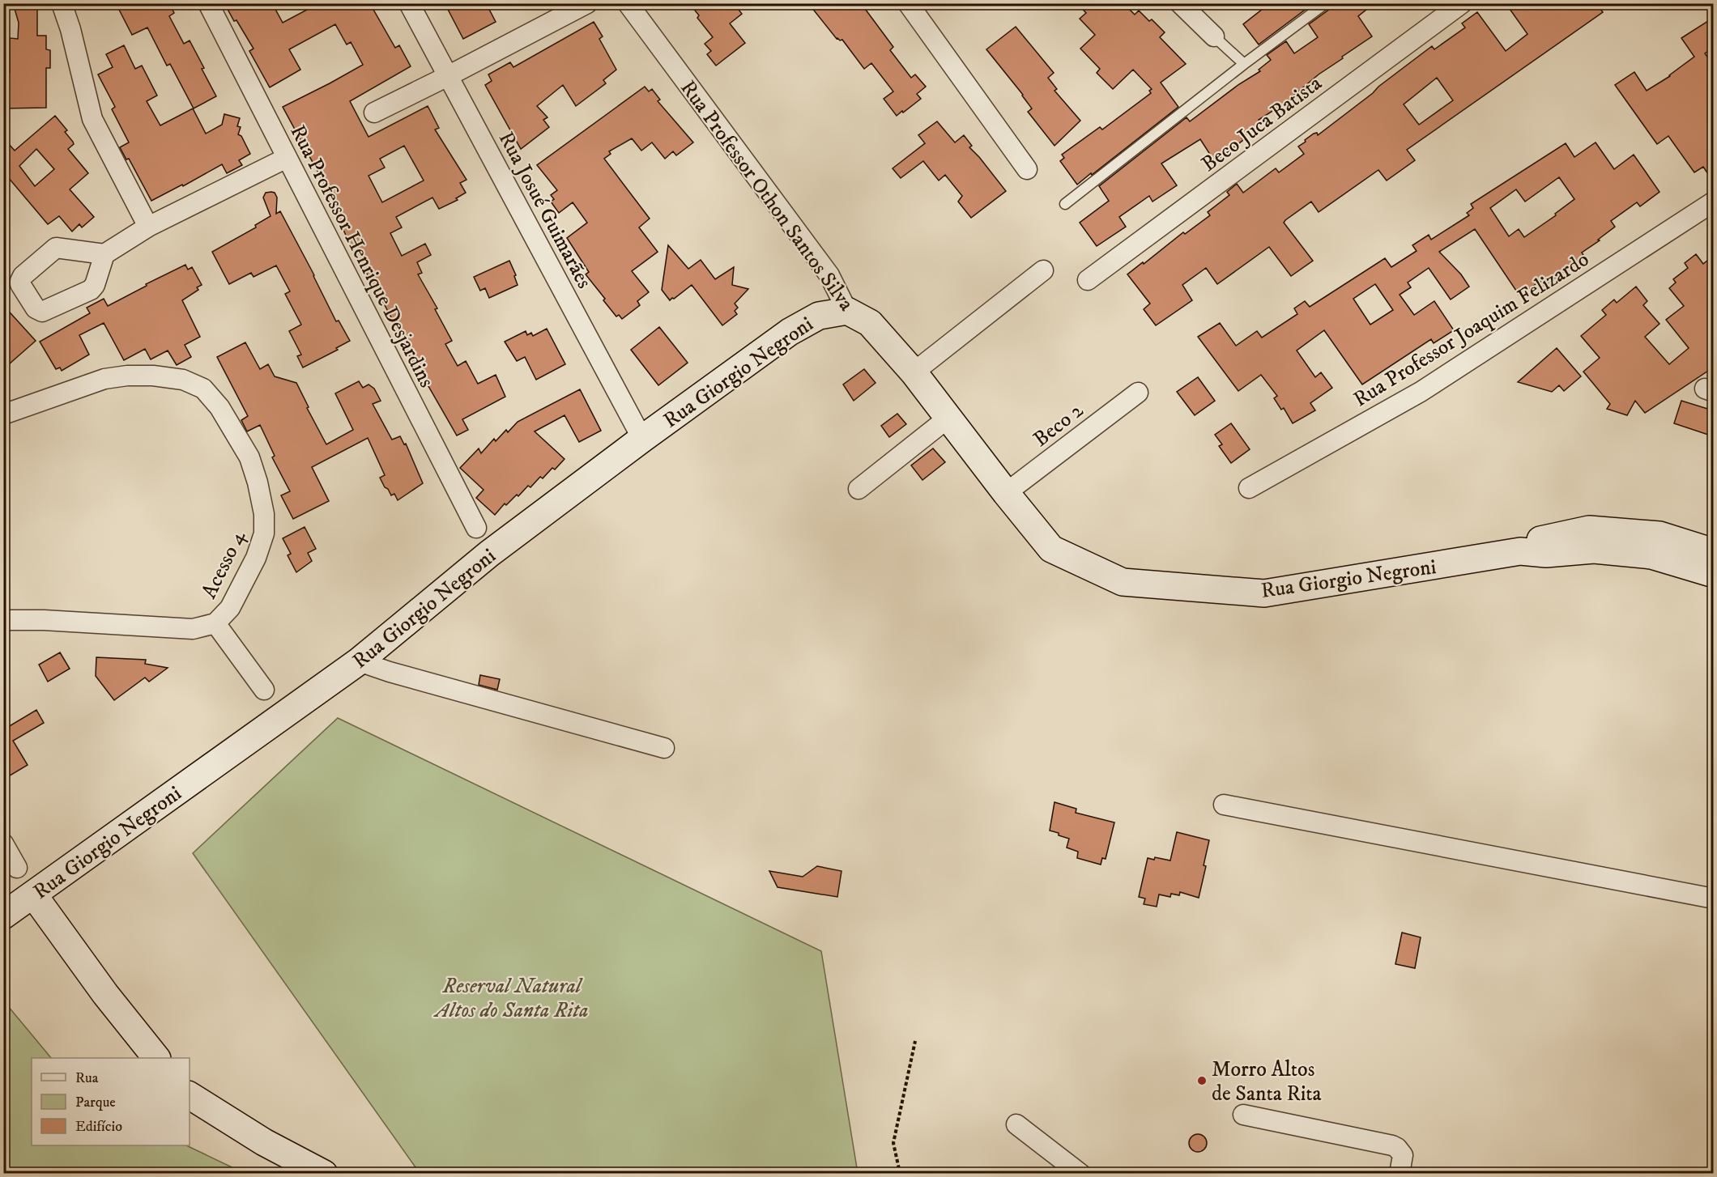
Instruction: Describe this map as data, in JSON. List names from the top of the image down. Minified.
{"streets":{"street":["Beco Juca Batista","Rua Professor Othon Santos Silva","Rua Josué Guimarães","Rua Professor Henrique Desjardins","Rua Professor Joaquim Felizardo","Rua Giorgio Negroni","Beco 2","Acesso 4"]},"crossings":[["Rua Professor Othon Santos Silva","Rua Giorgio Negroni"],["Rua Professor Othon Santos Silva","Beco 2"],["Rua Josué Guimarães","Rua Giorgio Negroni"],["Rua Giorgio Negroni","Beco 2"]],"parks":["Reserval Natural Altos do Santa Rita"],"places":["Morro Altos de Santa Rita"],"legend":["Rua","Parque","Edifício"]}
